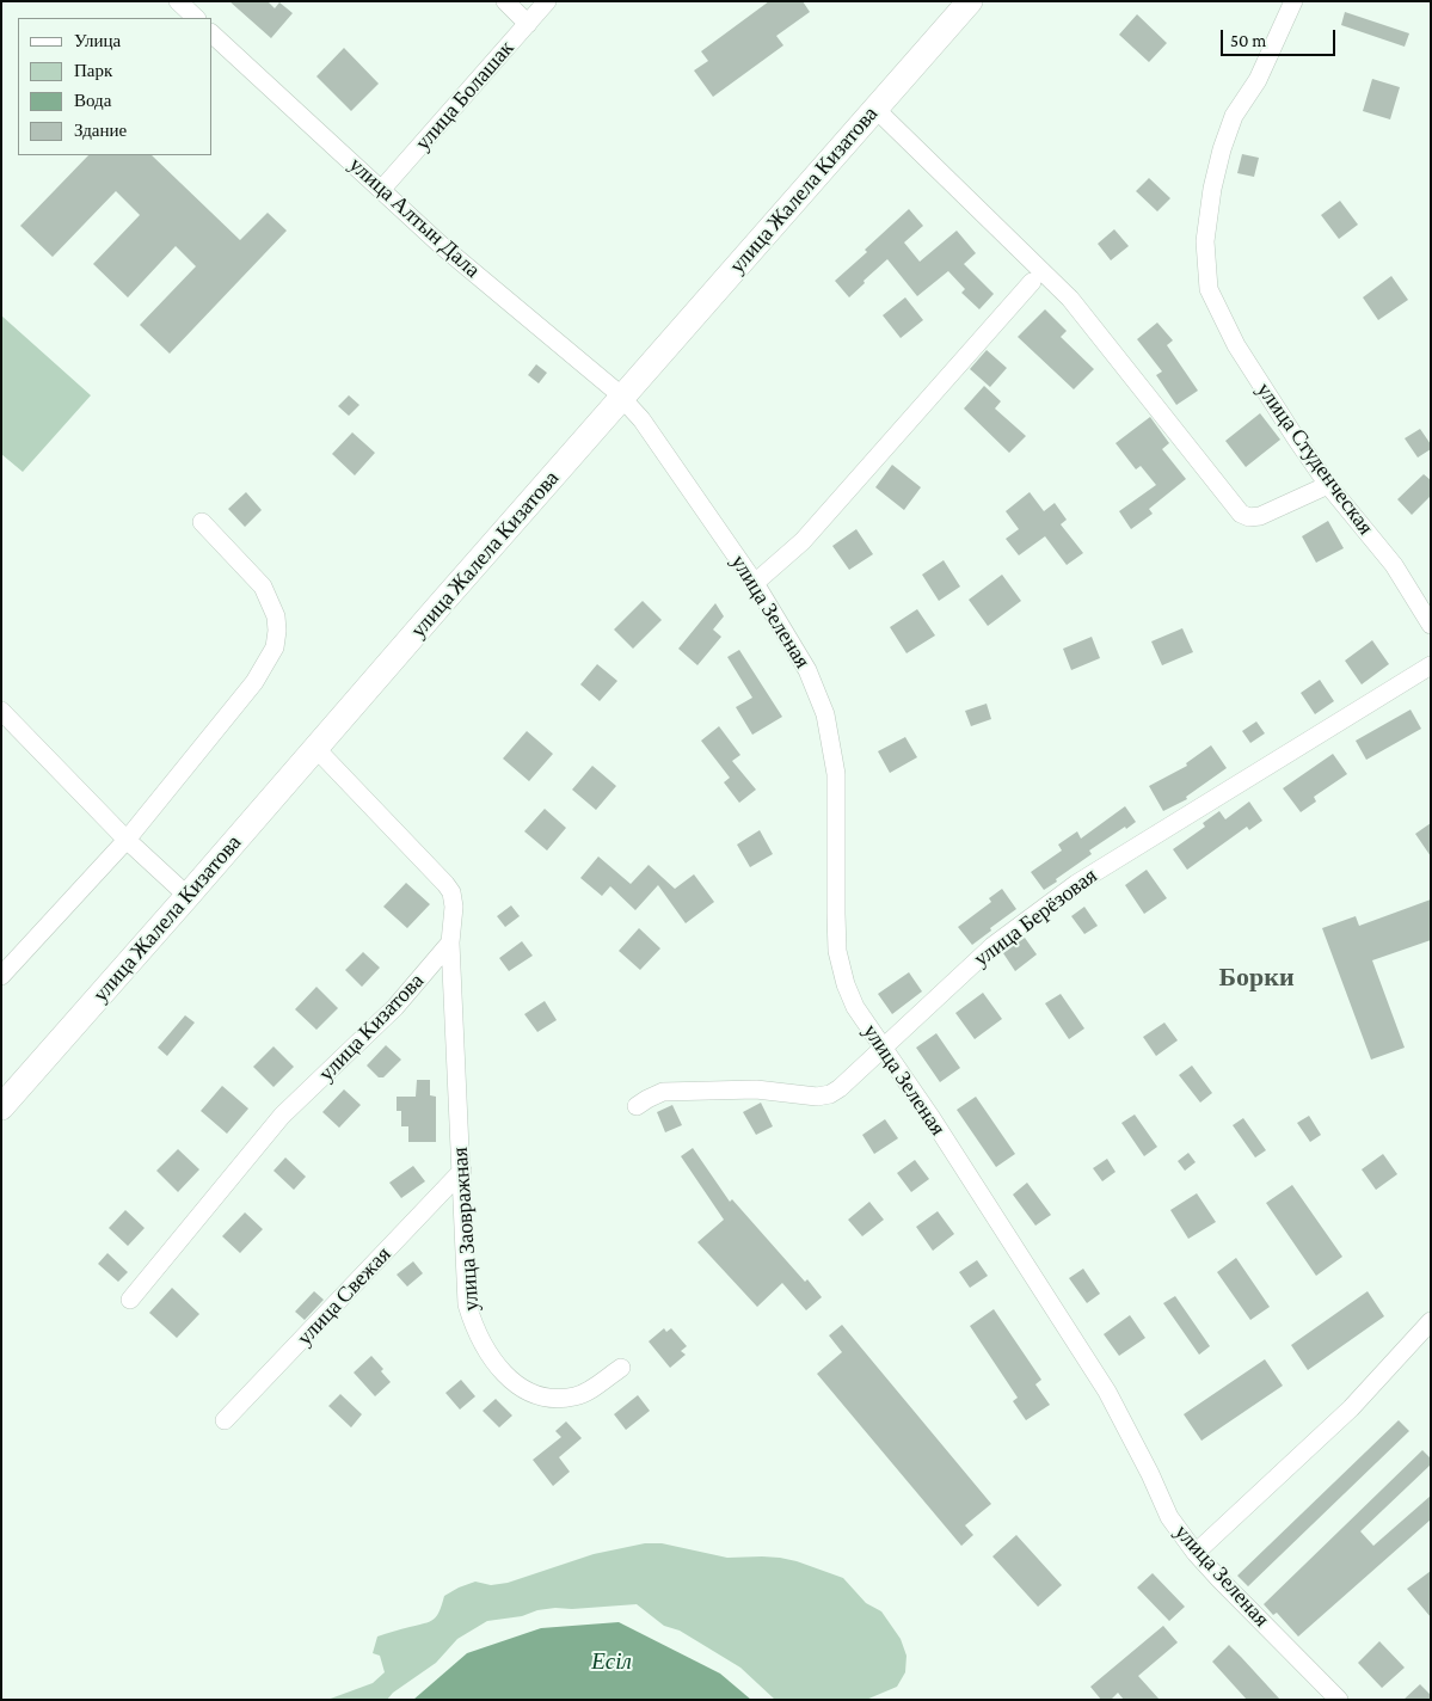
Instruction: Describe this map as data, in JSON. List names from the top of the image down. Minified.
{"streets":{"main road":["улица Жалела Кизатова"],"street":["улица Болашак","улица Алтын Дала","улица Студенческая","улица Зеленая","улица Берёзовая","улица Кизатова","улица Заовражная","улица Свежая"]},"crossings":[["улица Болашак","улица Алтын Дала"],["улица Жалела Кизатова","улица Алтын Дала"],["улица Жалела Кизатова","улица Зеленая"],["улица Алтын Дала","улица Зеленая"],["улица Зеленая","улица Берёзовая"],["улица Кизатова","улица Заовражная"],["улица Заовражная","улица Свежая"]],"districts":["Борки"],"water":["Есіл"],"legend":["Улица","Парк","Вода","Здание"],"scale_bar":"50 m"}
